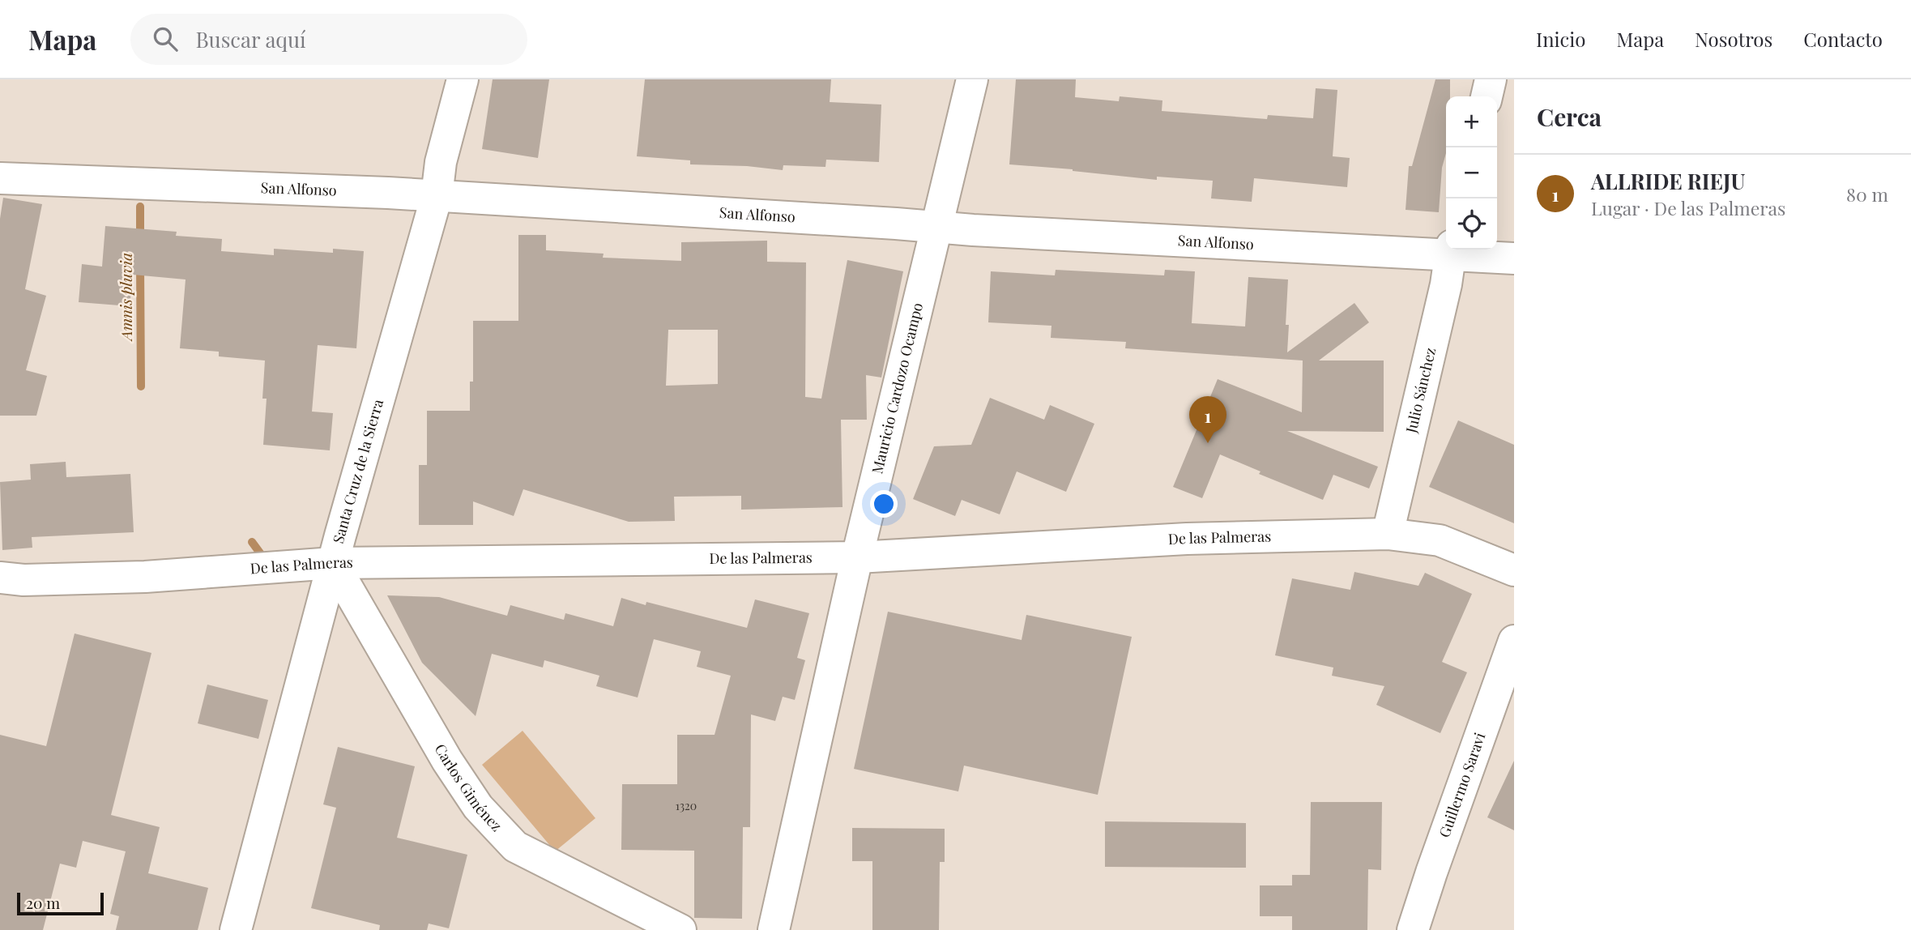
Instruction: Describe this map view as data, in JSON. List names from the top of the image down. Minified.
{"streets":{"street":["San Alfonso","Mauricio Cardozo Ocampo","Julio Sánchez","Santa Cruz de la Sierra","De las Palmeras","Guillermo Saravi","Carlos Giménez"]},"crossings":[["San Alfonso","Mauricio Cardozo Ocampo"],["San Alfonso","Julio Sánchez"],["San Alfonso","Santa Cruz de la Sierra"],["Mauricio Cardozo Ocampo","De las Palmeras"],["Julio Sánchez","De las Palmeras"],["Santa Cruz de la Sierra","De las Palmeras"],["Santa Cruz de la Sierra","Carlos Giménez"],["De las Palmeras","Carlos Giménez"]],"water":["Amnis pluvia"],"house_numbers":["1320"],"scale_bar":"20 m","page":{"header":"Mapa","search":"Buscar aquí","nav":["Inicio","Mapa","Nosotros","Contacto"],"heading":"Cerca","map_buttons":["+","−"],"list":[{"mark":"1","name":"ALLRIDE RIEJU","note":"Lugar · De las Palmeras","value":"80 m"}],"pins":"1","scale":"20 m"}}
